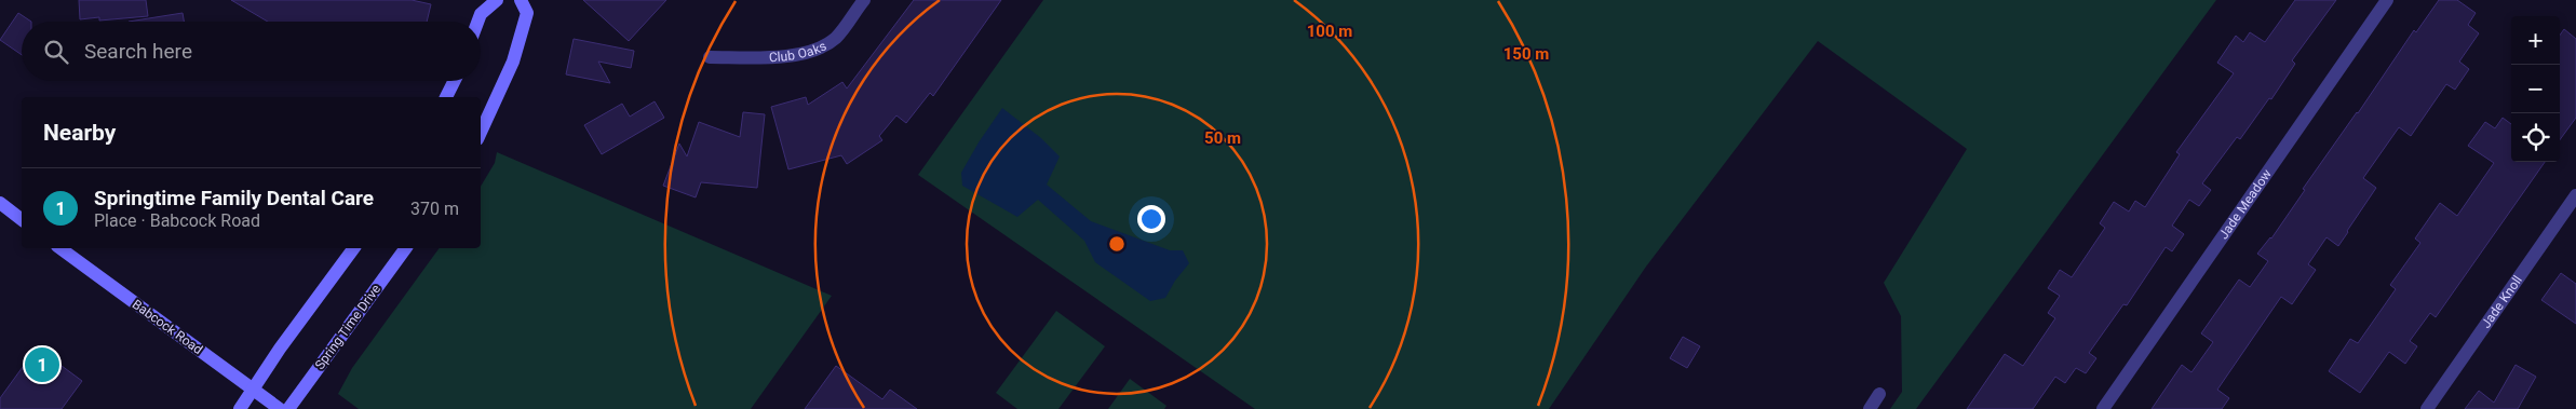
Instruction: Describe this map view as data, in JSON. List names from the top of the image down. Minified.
{"streets":{"street":["Club Oaks","Jade Meadow","Jade Knoll","Babcock Road","Spring Time Drive"]},"page":{"map_buttons":["+","−"],"search":"Search here","heading":"Nearby","list":[{"mark":"1","name":"Springtime Family Dental Care","note":"Place · Babcock Road","value":"370 m"}],"pins":"1"},"rings":["100 m","150 m","50 m"]}
